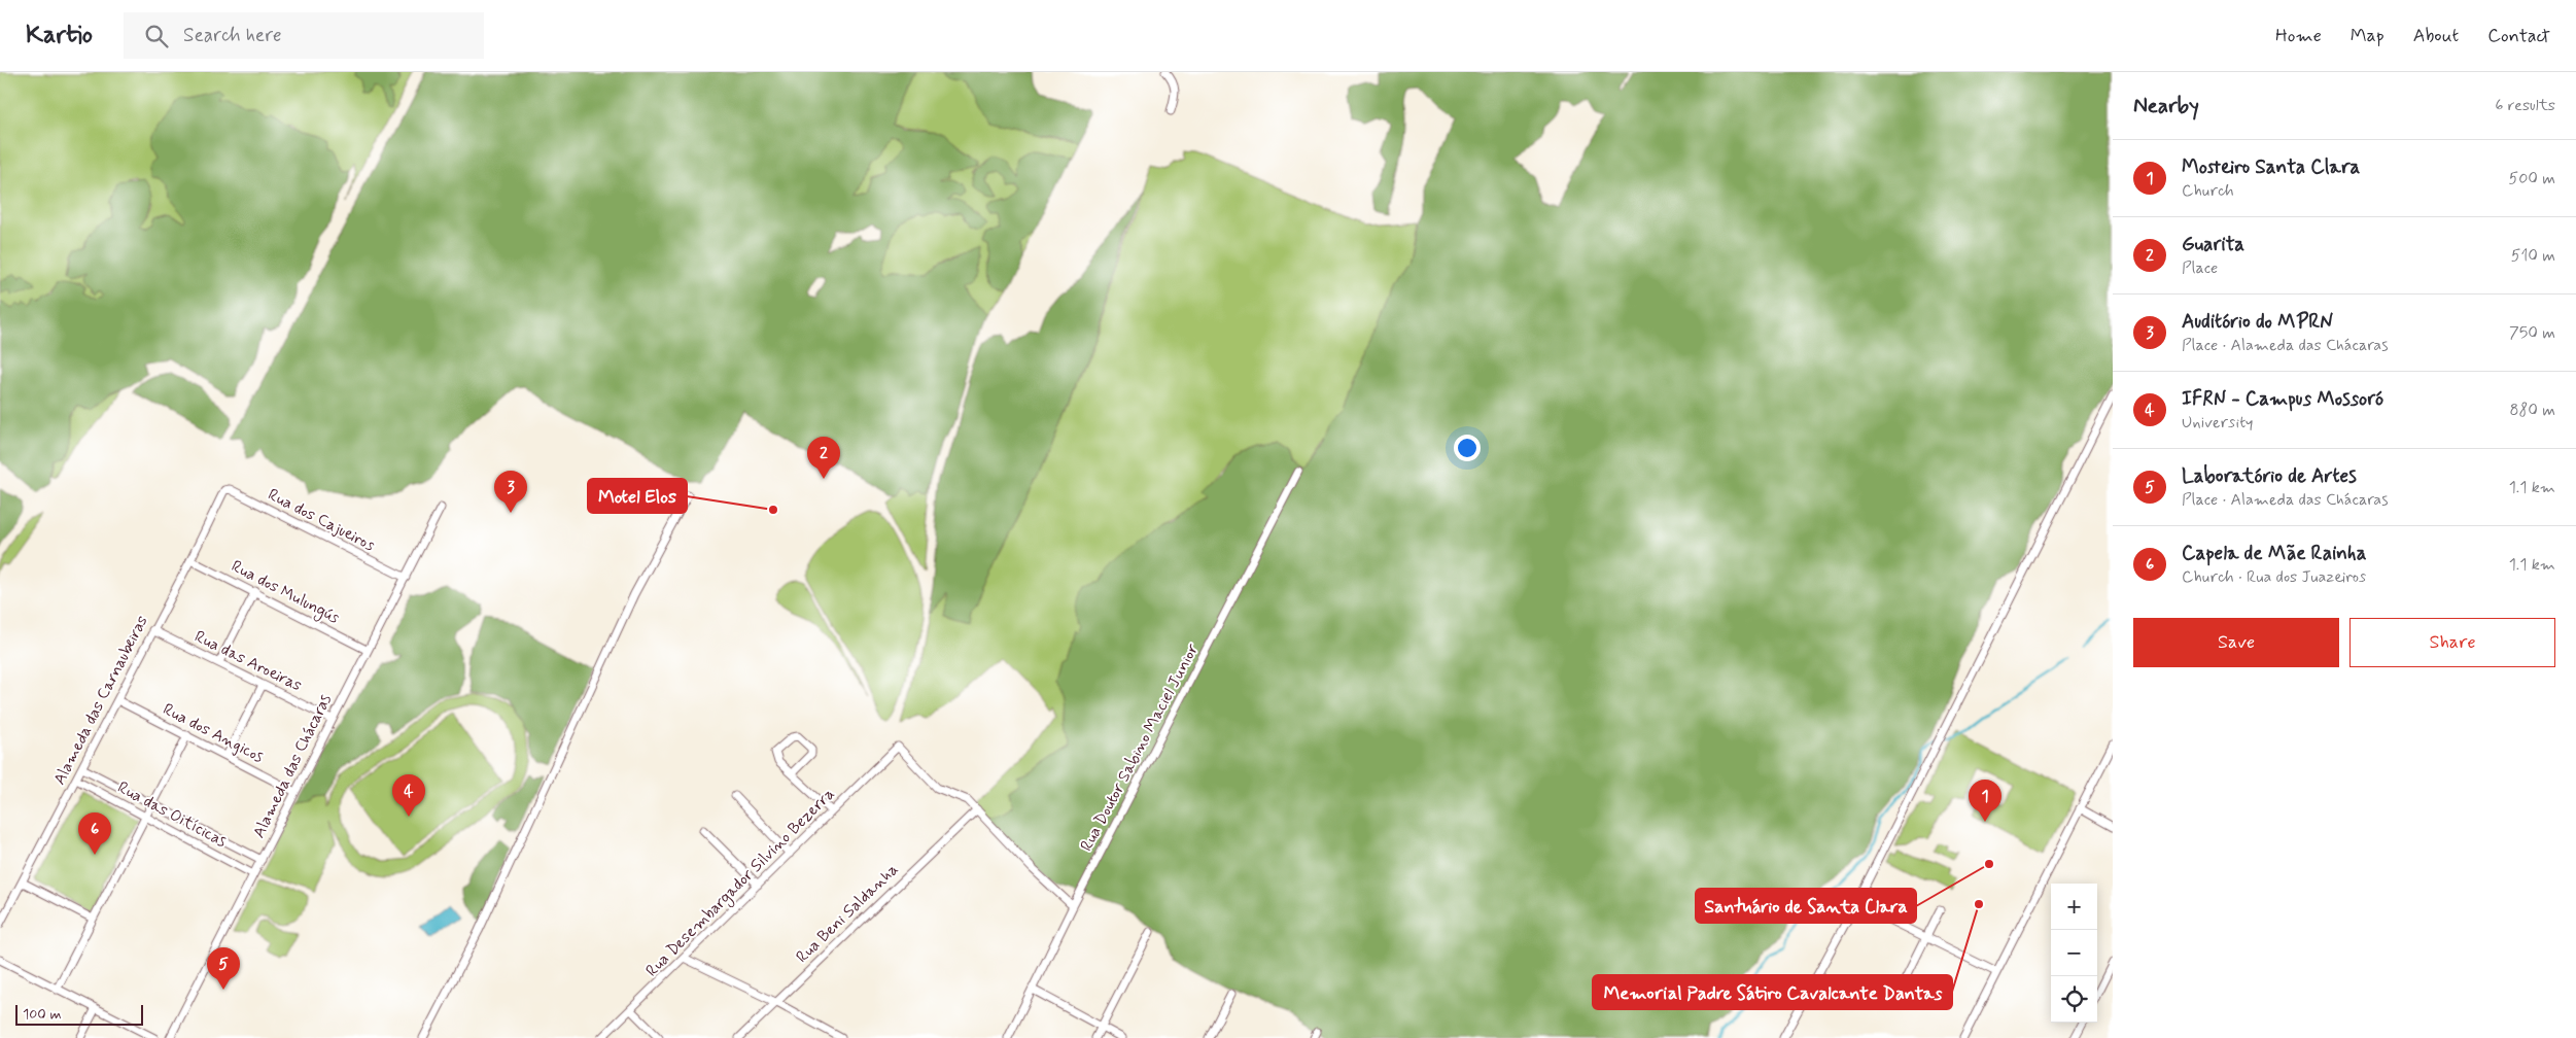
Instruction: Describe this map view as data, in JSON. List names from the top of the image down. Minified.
{"streets":{"street":["Rua dos Cajueiros","Rua dos Mulungús","Rua das Aroeiras","Alameda das Carnaubeiras","Rua dos Angicos","Rua Doutor Sabino Maciel Junior","Alameda das Chácaras","Rua das Oitícicas","Rua Desembargador Silvino Bezerra","Rua Beni Saldanha"]},"crossings":[["Rua dos Cajueiros","Alameda das Carnaubeiras"],["Rua dos Cajueiros","Alameda das Chácaras"],["Rua dos Mulungús","Alameda das Carnaubeiras"],["Rua dos Mulungús","Alameda das Chácaras"],["Rua das Aroeiras","Alameda das Carnaubeiras"],["Rua das Aroeiras","Alameda das Chácaras"],["Alameda das Carnaubeiras","Rua dos Angicos"],["Alameda das Carnaubeiras","Rua das Oitícicas"],["Rua dos Angicos","Alameda das Chácaras"],["Alameda das Chácaras","Rua das Oitícicas"],["Rua Desembargador Silvino Bezerra","Rua Beni Saldanha"]],"places":["Motel Elos","Santuário de Santa Clara","Memorial Padre Sátiro Cavalcante Dantas"],"scale_bar":"100 m","page":{"header":"Kartio","search":"Search here","nav":["Home","Map","About","Contact"],"heading":["Nearby","6 results"],"list":[{"mark":"1","name":"Mosteiro Santa Clara","note":"Church","value":"500 m"},{"mark":"2","name":"Guarita","note":"Place","value":"510 m"},{"mark":"3","name":"Auditório do MPRN","note":"Place · Alameda das Chácaras","value":"750 m"},{"mark":"4","name":"IFRN - Campus Mossoró","note":"University","value":"880 m"},{"mark":"5","name":"Laboratório de Artes","note":"Place · Alameda das Chácaras","value":"1.1 km"},{"mark":"6","name":"Capela de Mãe Rainha","note":"Church · Rua dos Juazeiros","value":"1.1 km"}],"pins":["2","3","4","1","6","5"],"buttons":["Save","Share"],"map_buttons":["+","−"],"scale":"100 m"}}
